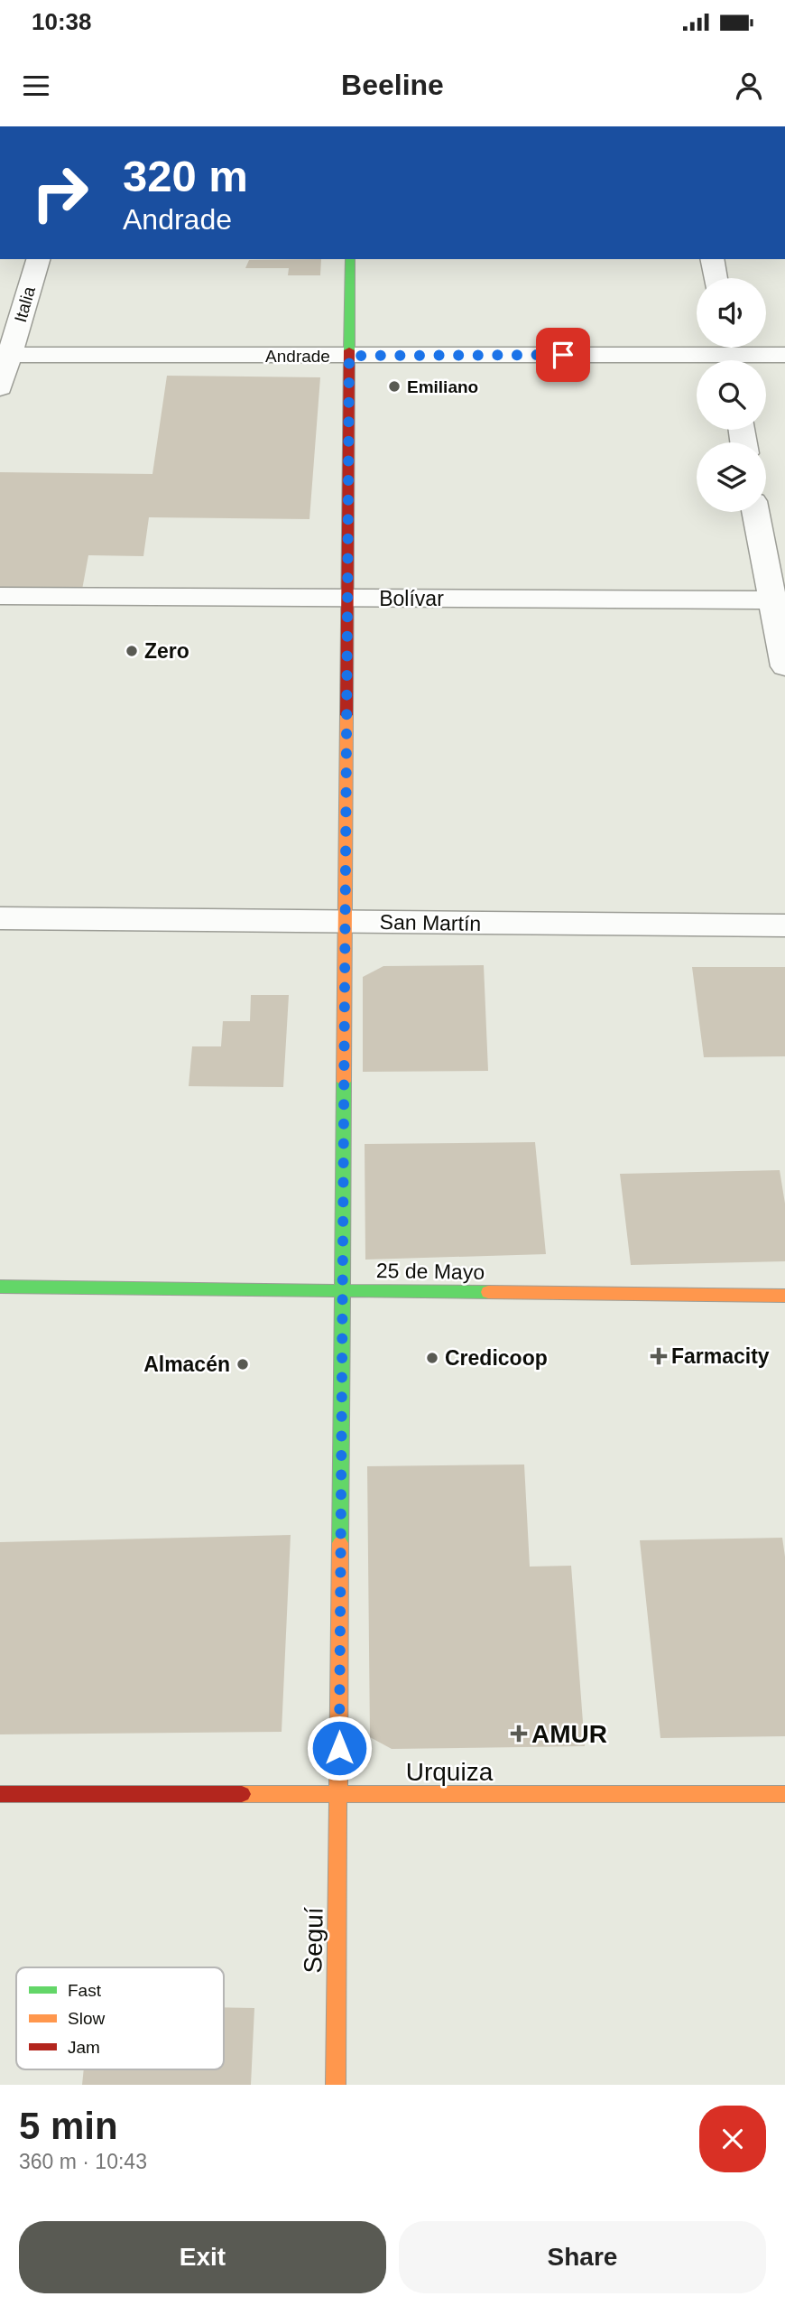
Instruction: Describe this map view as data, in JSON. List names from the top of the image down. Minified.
{"streets":{"street":["Italia","Andrade","Bolívar","San Martín","25 de Mayo","Urquiza","Seguí"]},"crossings":[["Italia","Andrade"],["Andrade","Seguí"],["Bolívar","Seguí"],["San Martín","Seguí"],["25 de Mayo","Seguí"],["Urquiza","Seguí"]],"places":{"other":["Emiliano","Zero","Credicoop","Almacén"],"health":["Farmacity","AMUR"]},"legend":["Fast","Slow","Jam"],"page":{"status":"10:38","header":"Beeline","turn":["320 m","Andrade"],"heading":["5 min","360 m · 10:43"],"buttons":["Exit","Share"]}}
